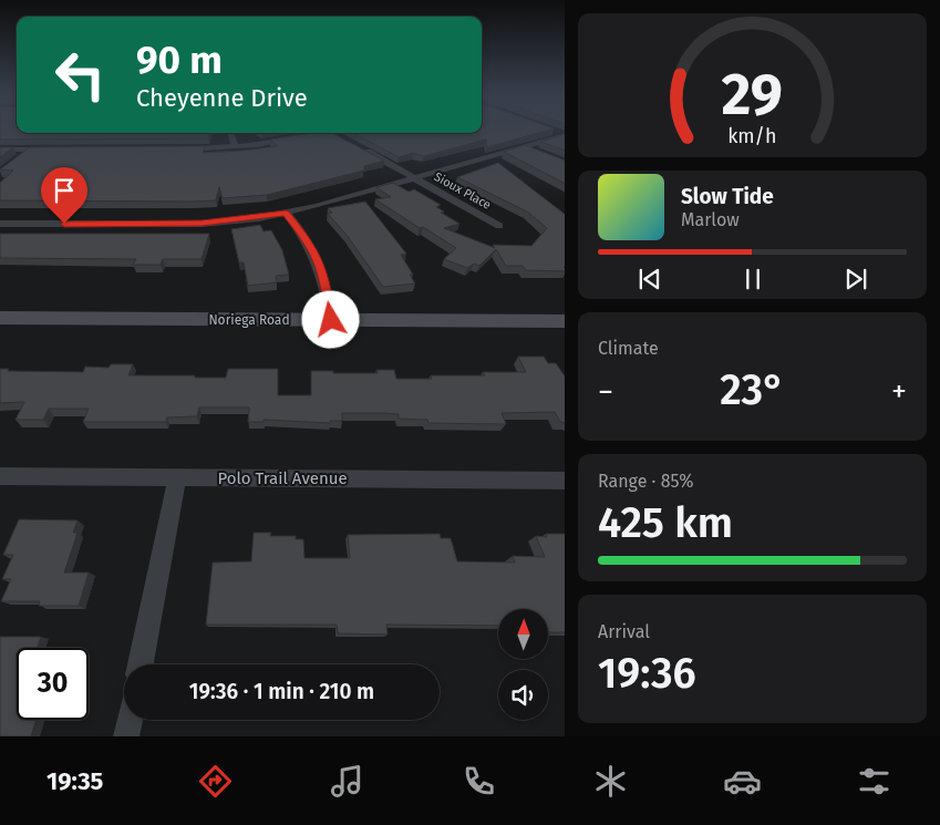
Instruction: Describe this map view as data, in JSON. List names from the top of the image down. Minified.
{"streets":{"street":["Sioux Place","Noriega Road","Polo Trail Avenue"]},"north":"top","page":{"turn":["90 m","Cheyenne Drive"],"song":["Slow Tide","Marlow"],"tile":["Climate",["Range · 85%","425 km"],["Arrival","19:36"]],"heat":["−","23°","+"],"limit":"30","trip":"19:36 · 1 min · 210 m","tabs":"19:35","gauge":["29","km/h"]}}
